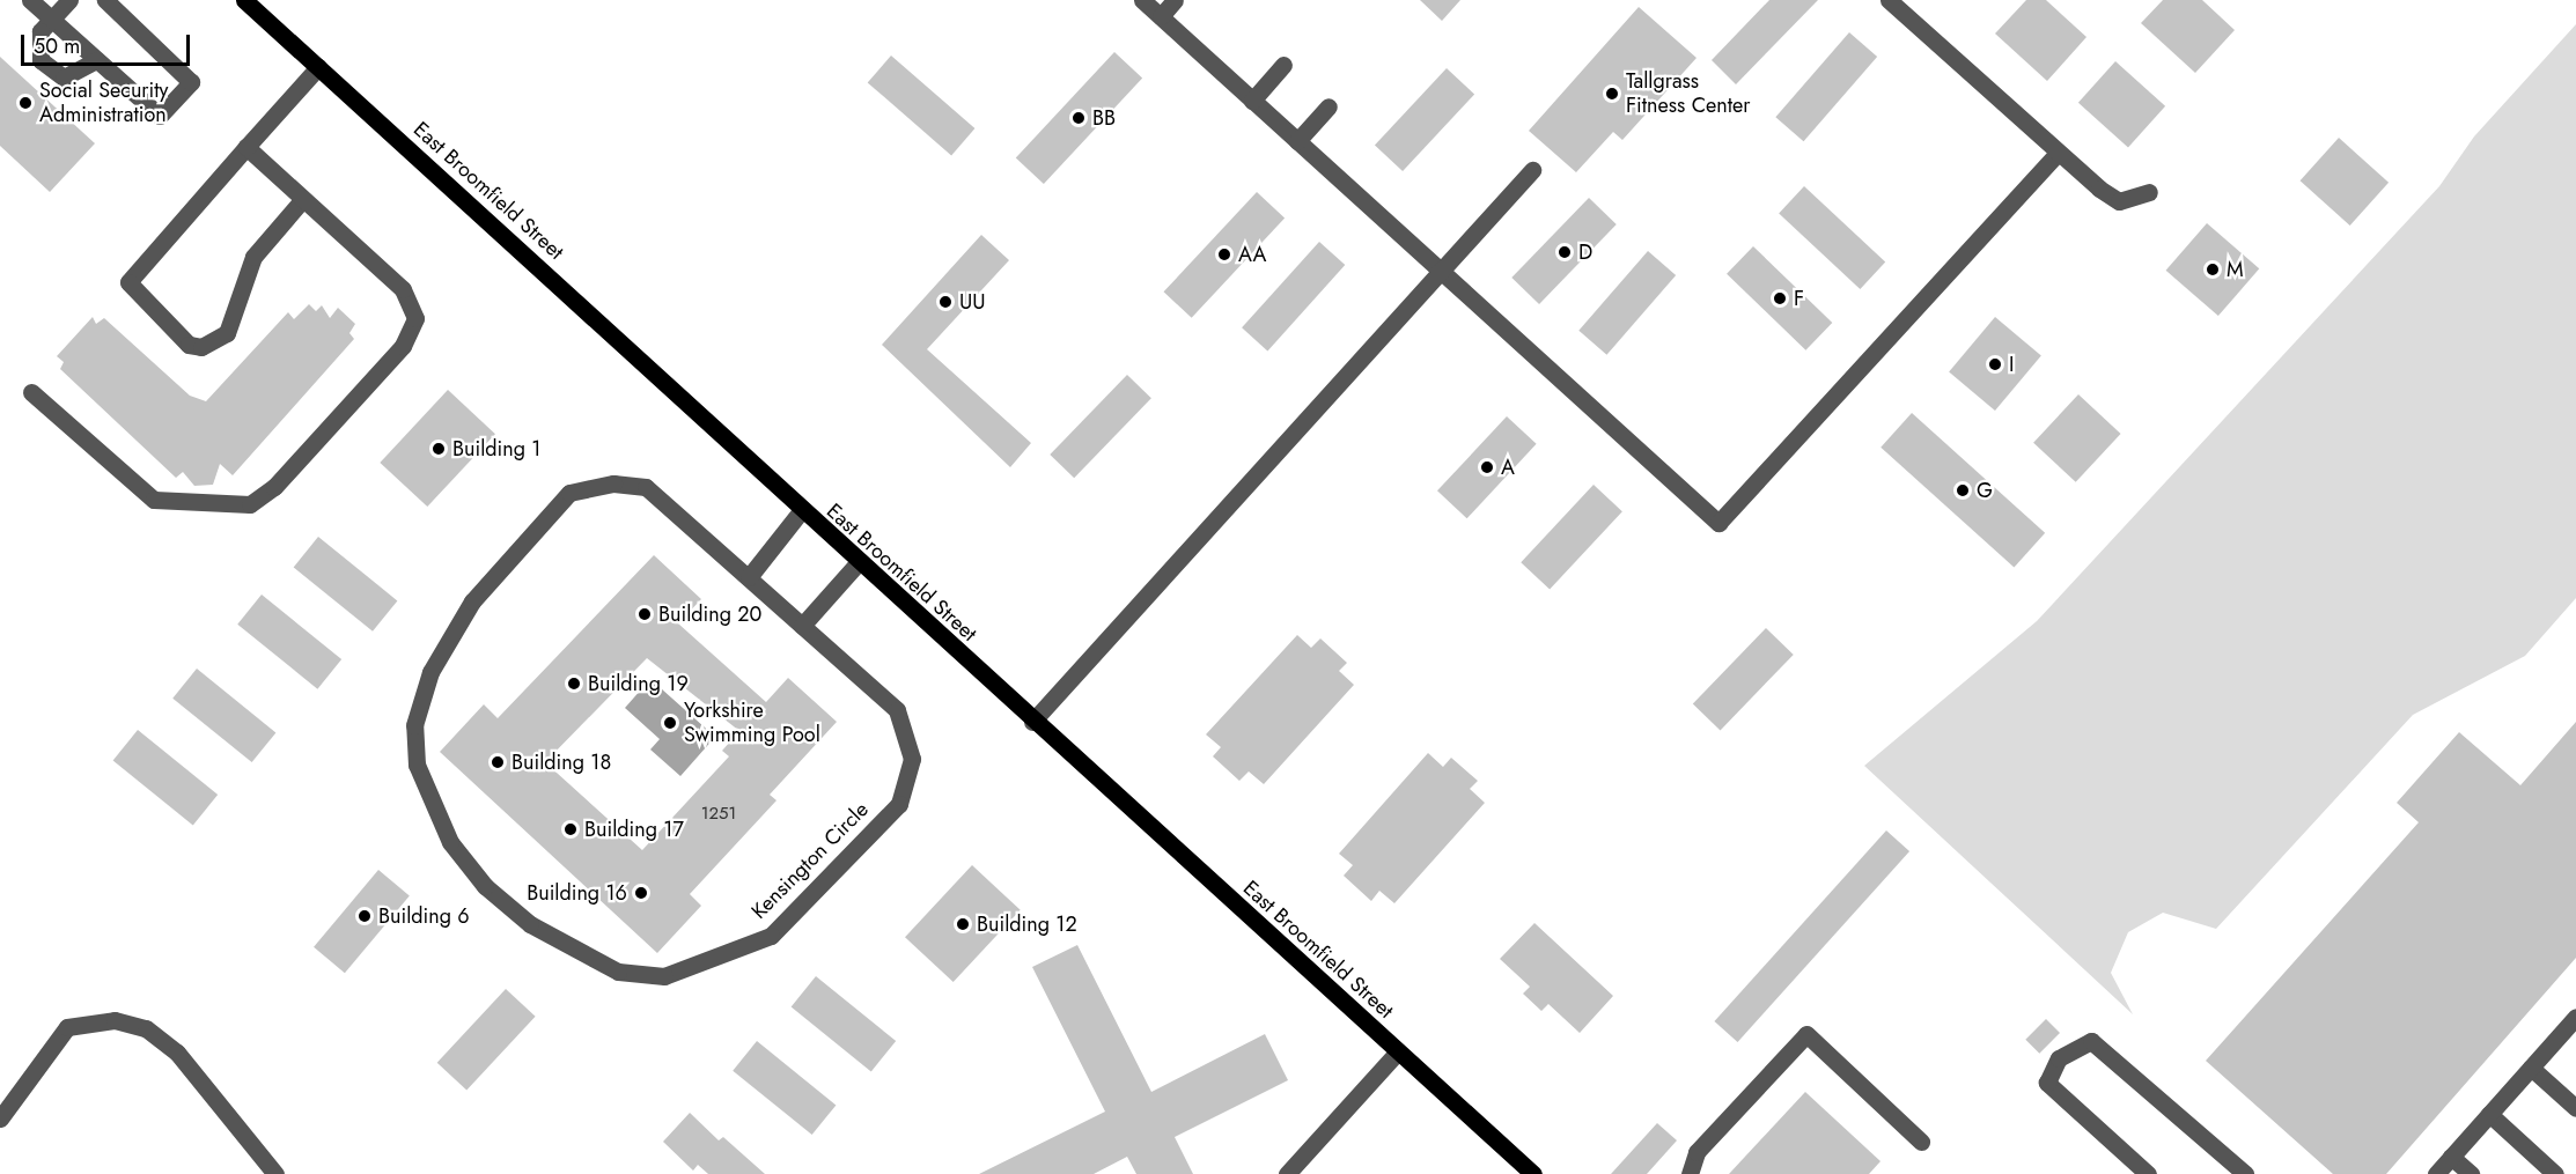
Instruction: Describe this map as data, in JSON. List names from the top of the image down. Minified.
{"streets":{"main road":["East Broomfield Street"],"street":["Kensington Circle"]},"places":["Tallgrass Fitness Center","Social Security Administration","BB","D","AA","M","F","UU","I","Building 1","A","G","Building 20","Building 19","Yorkshire Swimming Pool","Building 18","Building 17","Building 16","Building 6","Building 12"],"house_numbers":["1251"],"scale_bar":"50 m"}
